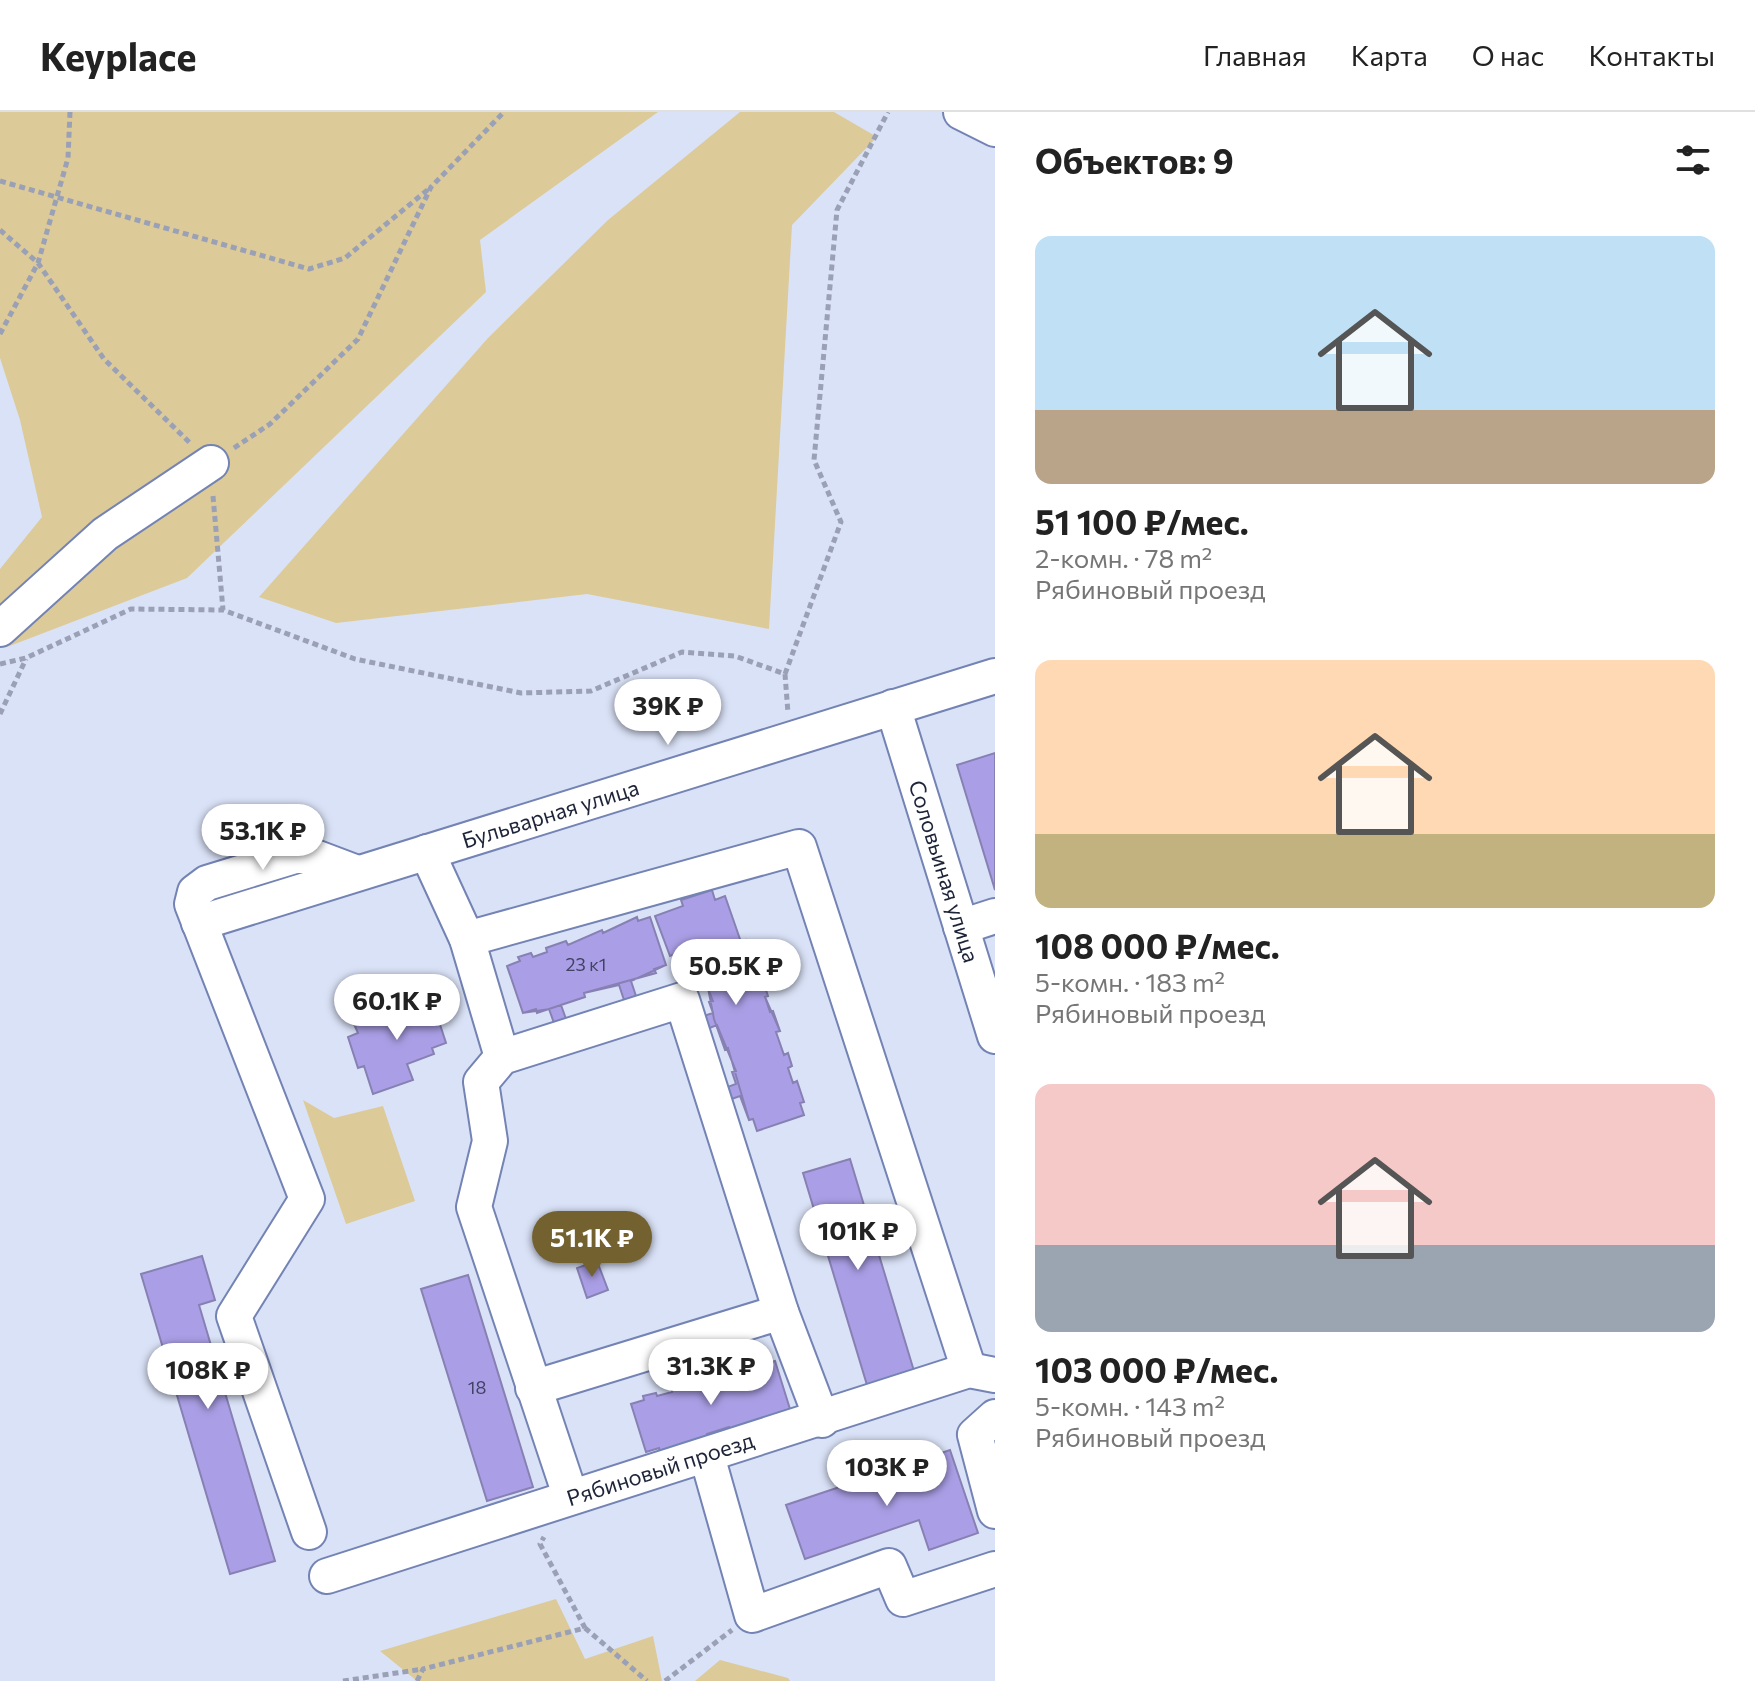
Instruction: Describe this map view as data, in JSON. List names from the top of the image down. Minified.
{"streets":{"street":["Бульварная улица","Соловьиная улица","Рябиновый проезд"]},"crossings":[["Бульварная улица","Соловьиная улица"]],"house_numbers":["23 к1","18"],"page":{"header":"Keyplace","nav":["Главная","Карта","О нас","Контакты"],"heading":"Объектов: 9","list":[{"name":"51 100 ₽/мес.","note":"2-комн. · 78 m² · Рябиновый проезд"},{"name":"108 000 ₽/мес.","note":"5-комн. · 183 m² · Рябиновый проезд"},{"name":"103 000 ₽/мес.","note":"5-комн. · 143 m² · Рябиновый проезд"}],"price":["39K ₽","53.1K ₽","50.5K ₽","60.1K ₽","101K ₽","51.1K ₽","31.3K ₽","108K ₽","103K ₽"]}}
